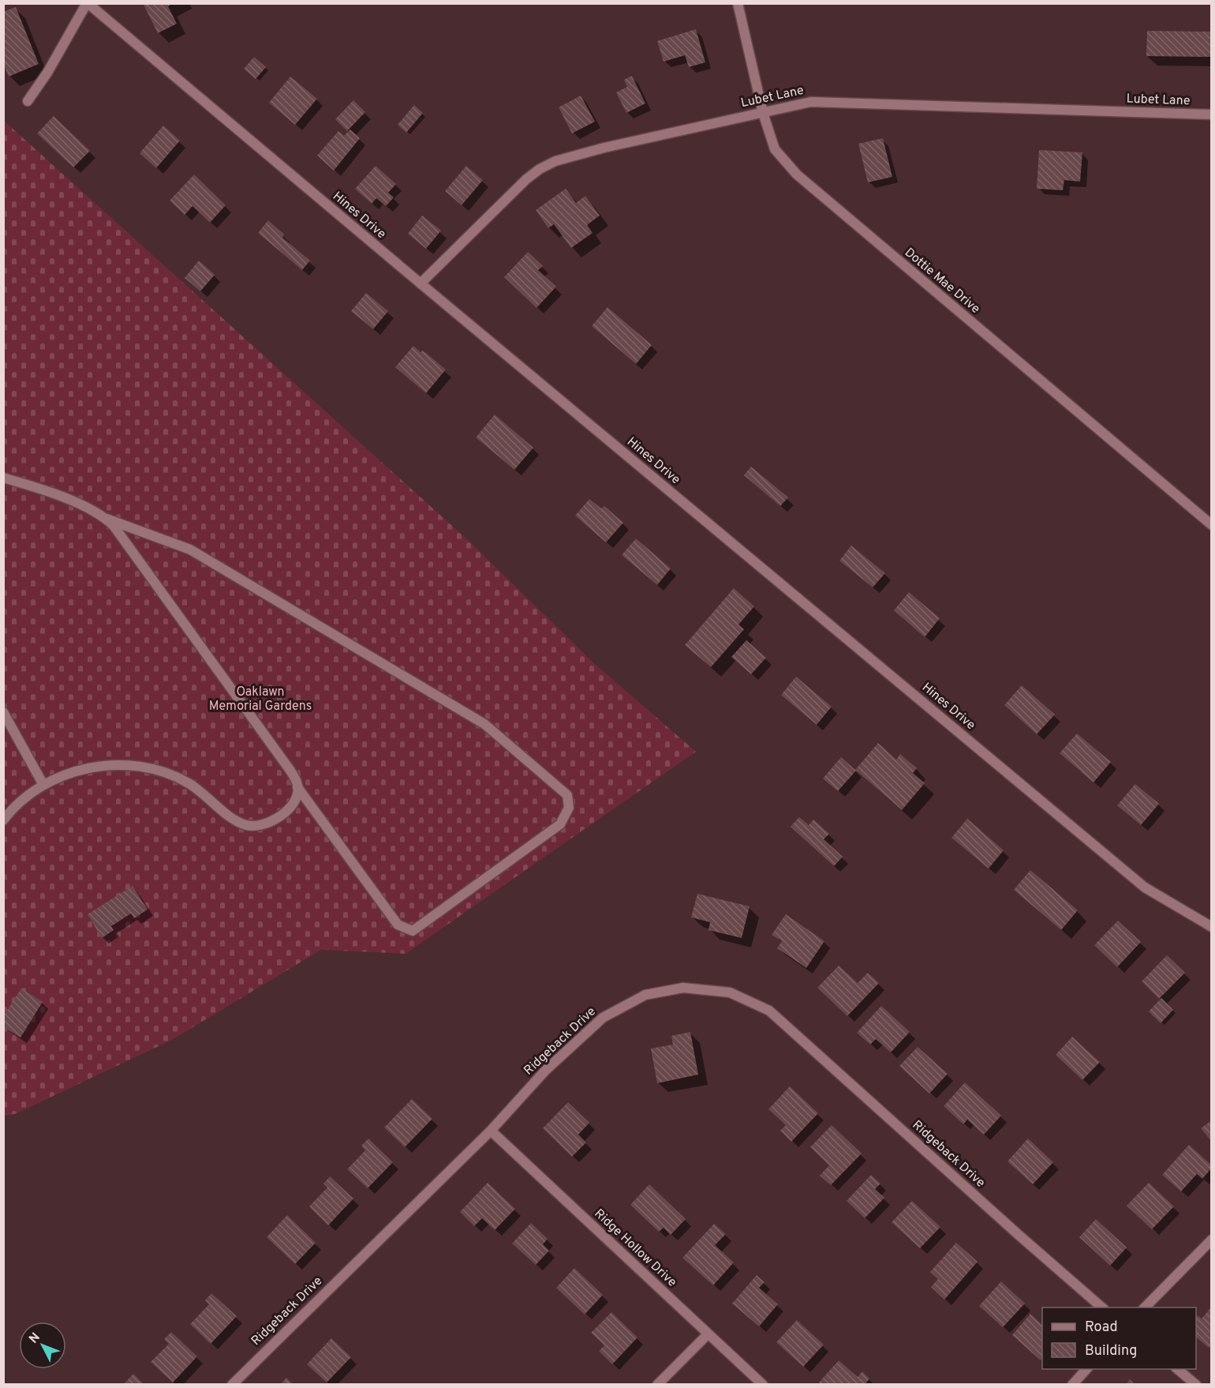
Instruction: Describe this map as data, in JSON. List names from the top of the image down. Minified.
{"streets":{"street":["Lubet Lane","Hines Drive","Dottie Mae Drive","Ridgeback Drive","Ridge Hollow Drive"]},"crossings":[["Lubet Lane","Hines Drive"],["Lubet Lane","Dottie Mae Drive"],["Ridgeback Drive","Ridge Hollow Drive"]],"parks":["Oaklawn Memorial Gardens"],"legend":["Road","Building"],"north":"top left"}
